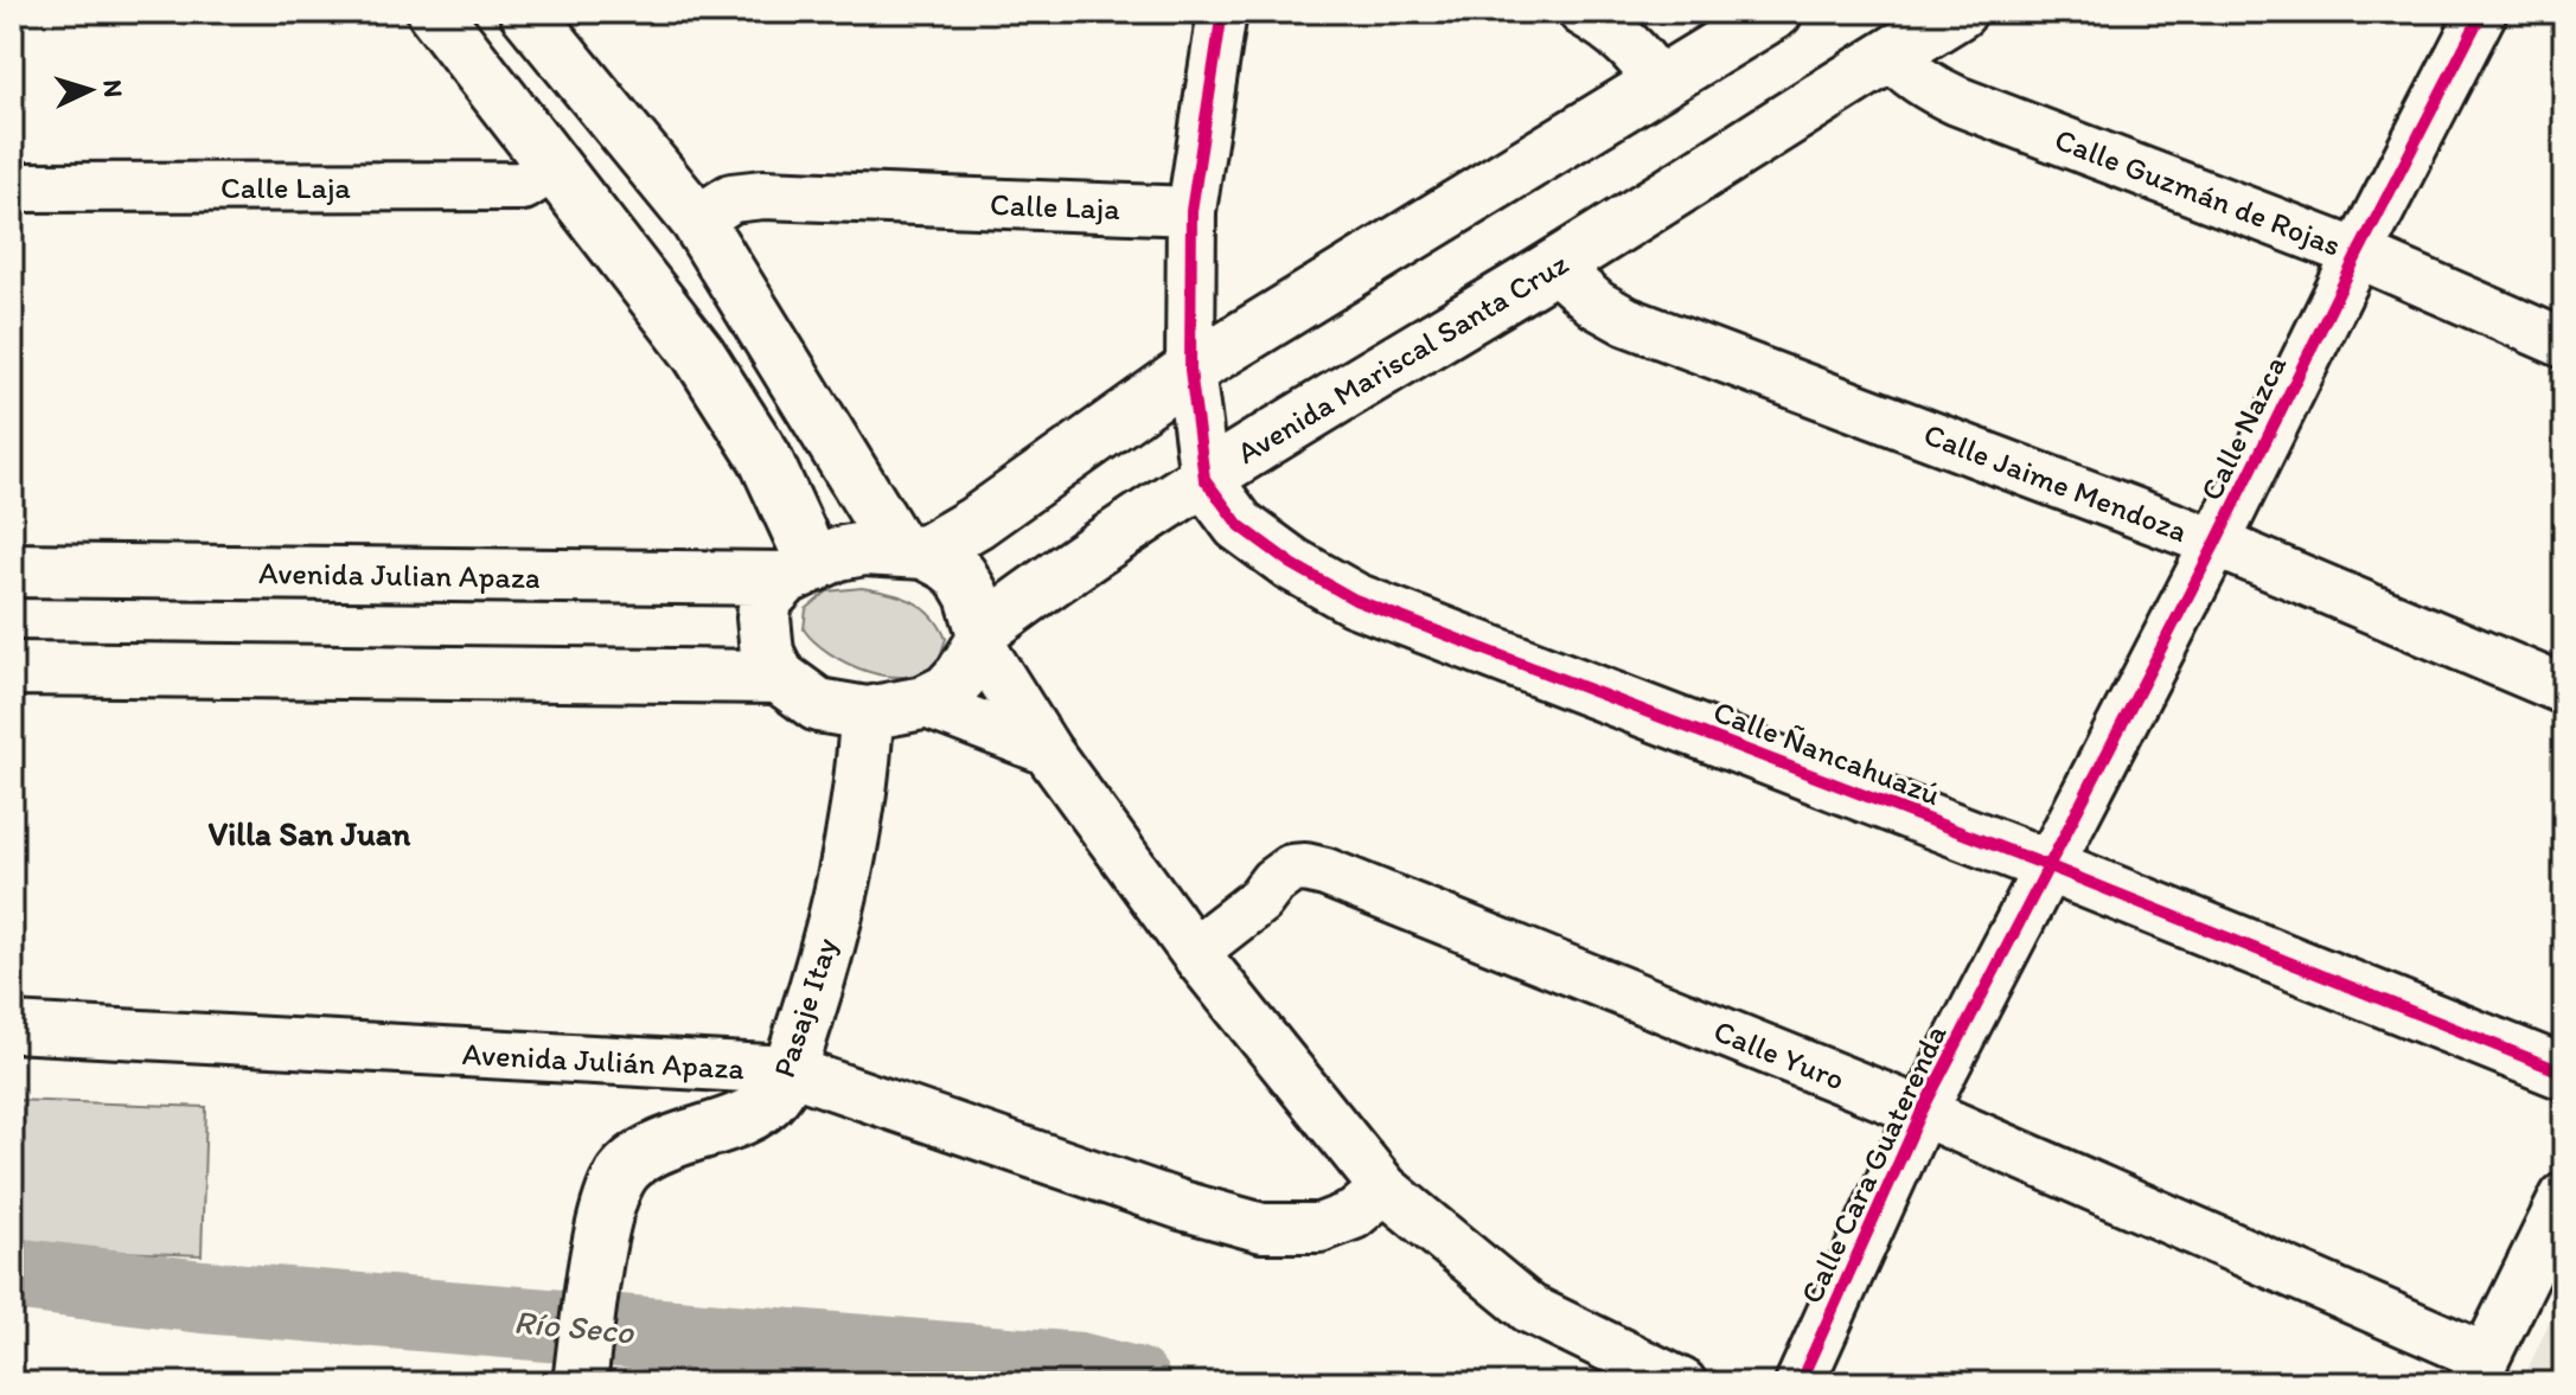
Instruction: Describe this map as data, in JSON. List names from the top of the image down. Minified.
{"streets":{"main road":["Avenida Mariscal Santa Cruz","Avenida Julian Apaza","Calle Ñancahuazú","Pasaje Itay"],"street":["Calle Laja","Calle Guzmán de Rojas","Calle Nazca","Calle Jaime Mendoza","Calle Yuro","Avenida Julián Apaza","Calle Cara Guaterenda"]},"crossings":[["Calle Laja","Calle Ñancahuazú"],["Calle Guzmán de Rojas","Avenida Mariscal Santa Cruz"],["Calle Guzmán de Rojas","Calle Nazca"],["Avenida Mariscal Santa Cruz","Calle Jaime Mendoza"],["Avenida Mariscal Santa Cruz","Avenida Julian Apaza"],["Avenida Mariscal Santa Cruz","Calle Ñancahuazú"],["Avenida Mariscal Santa Cruz","Pasaje Itay"],["Calle Nazca","Calle Jaime Mendoza"],["Calle Nazca","Calle Ñancahuazú"],["Calle Nazca","Calle Cara Guaterenda"],["Avenida Julian Apaza","Pasaje Itay"],["Calle Ñancahuazú","Calle Cara Guaterenda"],["Pasaje Itay","Avenida Julián Apaza"],["Calle Yuro","Calle Cara Guaterenda"]],"districts":["Villa San Juan"],"water":["Río Seco"],"north":"right"}
